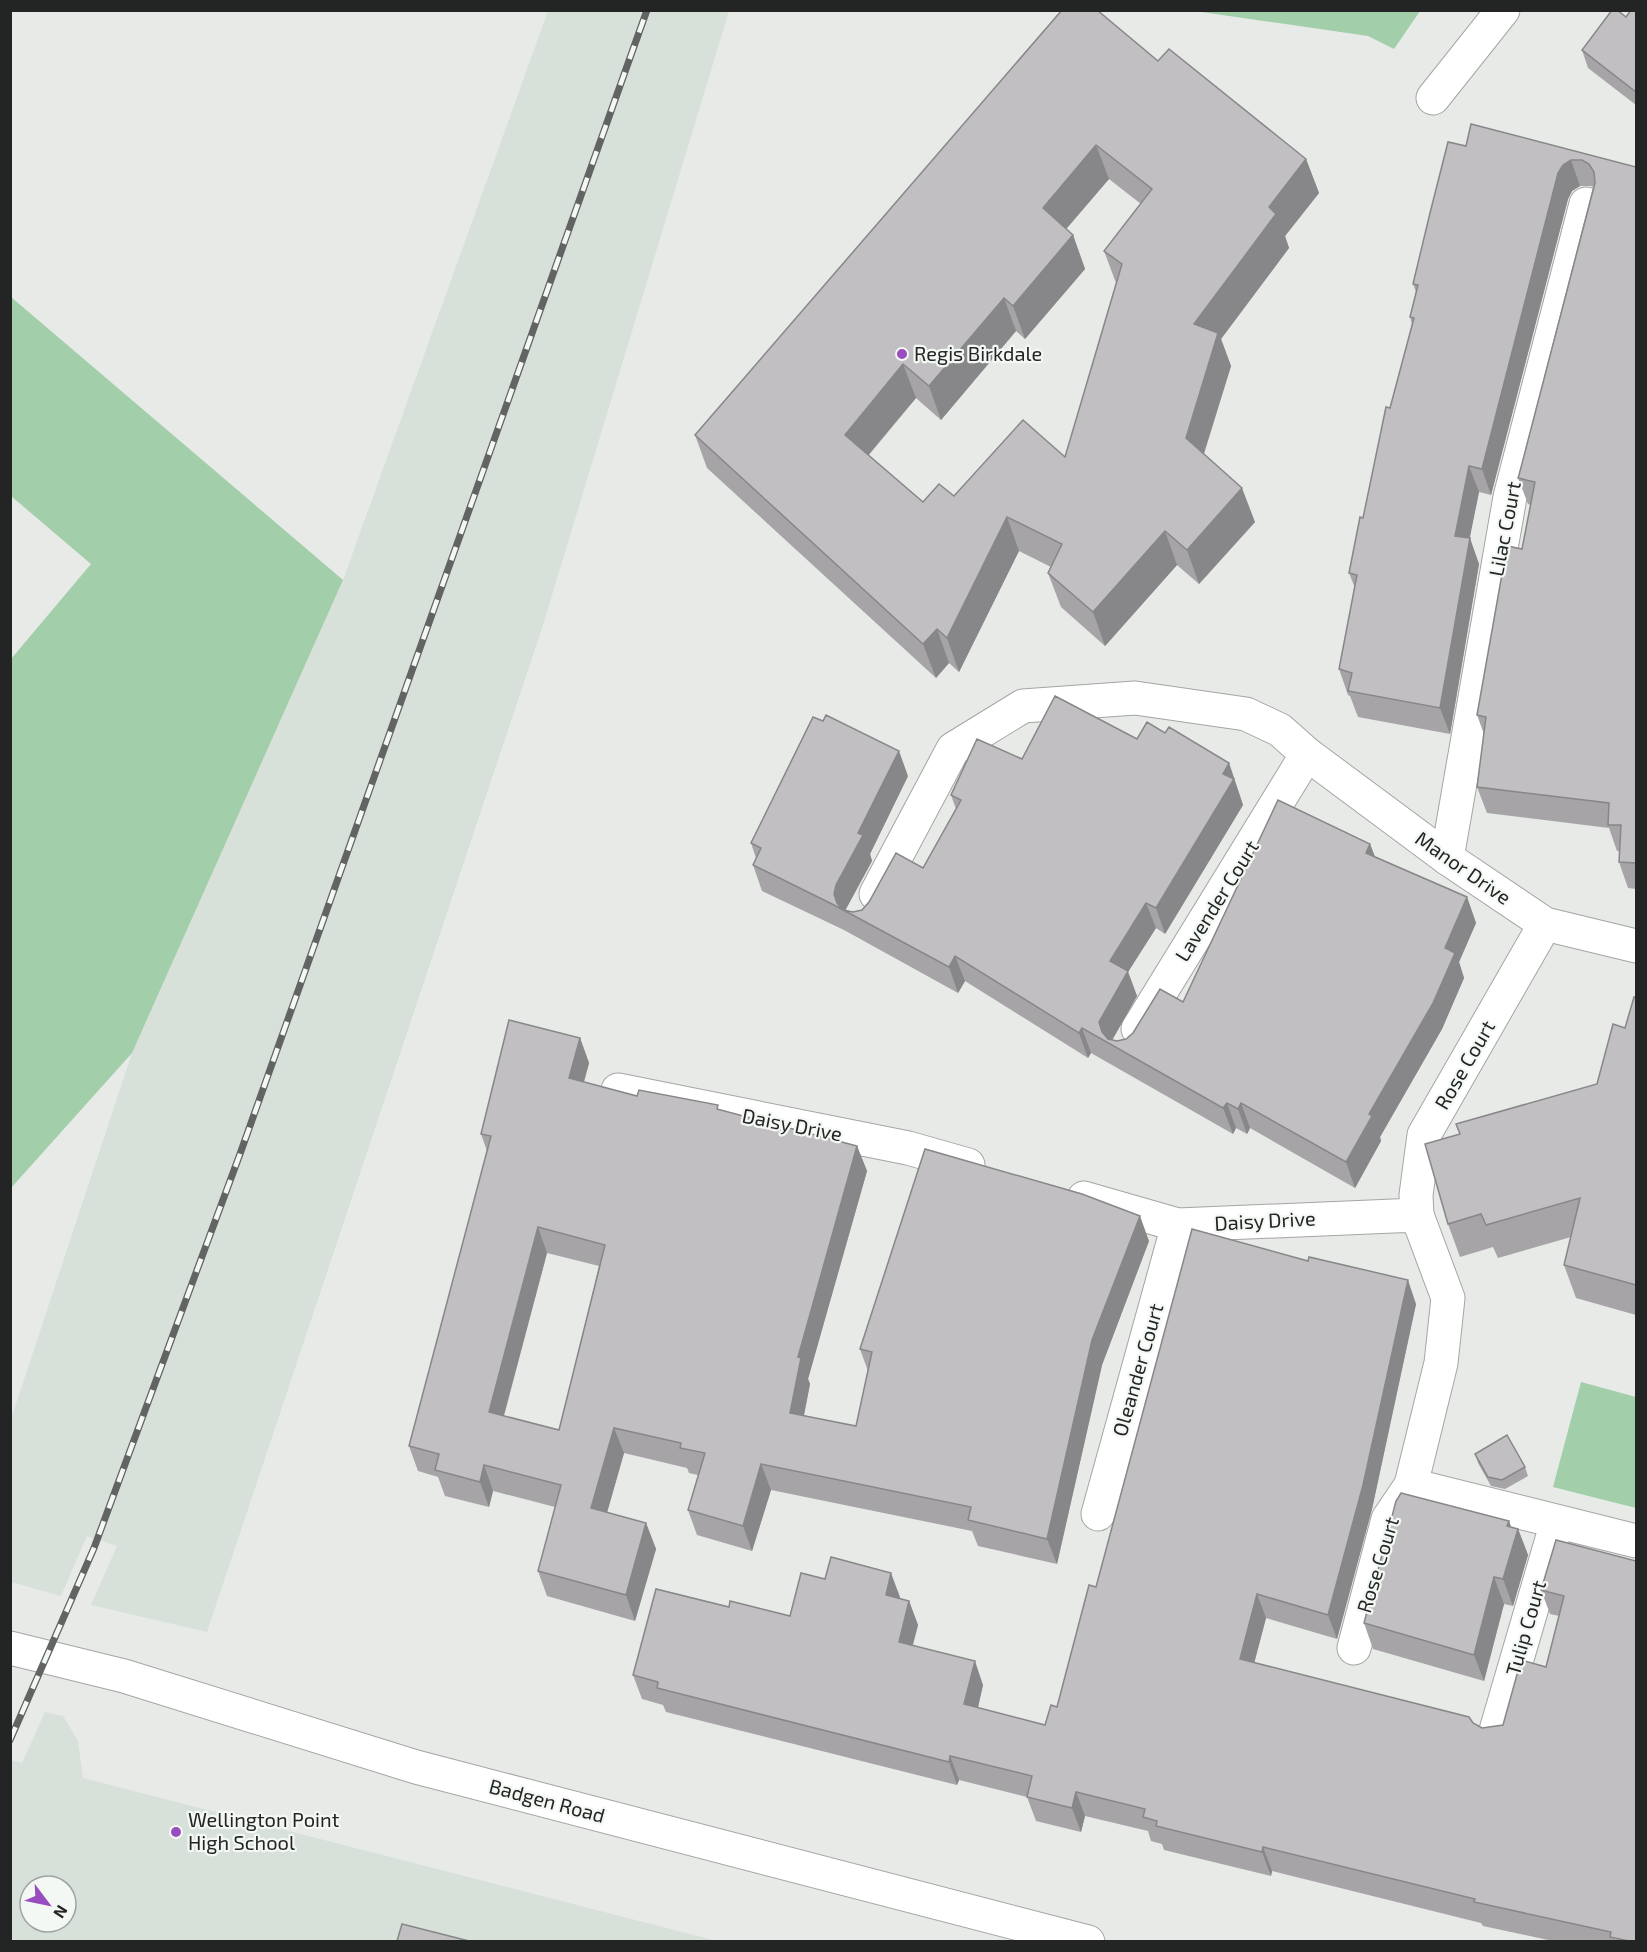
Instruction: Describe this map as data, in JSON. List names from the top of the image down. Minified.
{"streets":{"street":["Lilac Court","Manor Drive","Lavender Court","Rose Court","Daisy Drive","Oleander Court","Tulip Court","Badgen Road"]},"crossings":[["Lilac Court","Manor Drive"],["Manor Drive","Lavender Court"],["Manor Drive","Rose Court"],["Rose Court","Daisy Drive"],["Daisy Drive","Oleander Court"]],"places":["Regis Birkdale","Wellington Point High School"],"north":"bottom right"}
